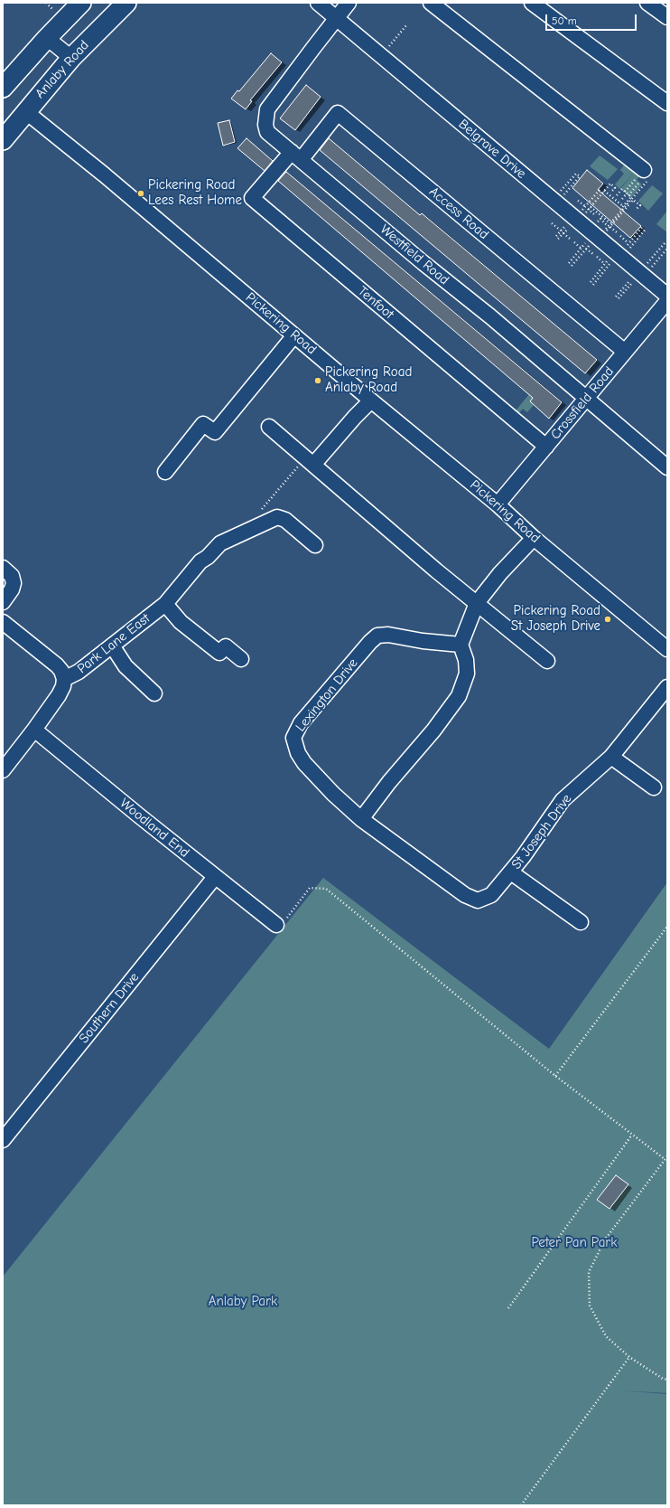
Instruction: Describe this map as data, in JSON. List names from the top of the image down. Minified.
{"streets":{"main road":["Anlaby Road"],"street":["Belgrave Drive","Access Road","Westfield Road","Tenfoot","Pickering Road","Crossfield Road","Park Lane East","Lexington Drive","Woodland End","St Joseph Drive","Southern Drive"]},"crossings":[["Anlaby Road","Pickering Road"],["Belgrave Drive","Westfield Road"],["Access Road","Westfield Road"],["Access Road","Tenfoot"],["Access Road","Crossfield Road"],["Westfield Road","Tenfoot"],["Westfield Road","Crossfield Road"],["Tenfoot","Crossfield Road"],["Pickering Road","Crossfield Road"],["Park Lane East","Woodland End"],["Lexington Drive","St Joseph Drive"],["Woodland End","Southern Drive"]],"parks":["Peter Pan Park","Anlaby Park"],"places":["Pickering Road Lees Rest Home","Pickering Road Anlaby Road","Pickering Road St Joseph Drive"],"scale_bar":"50 m"}
